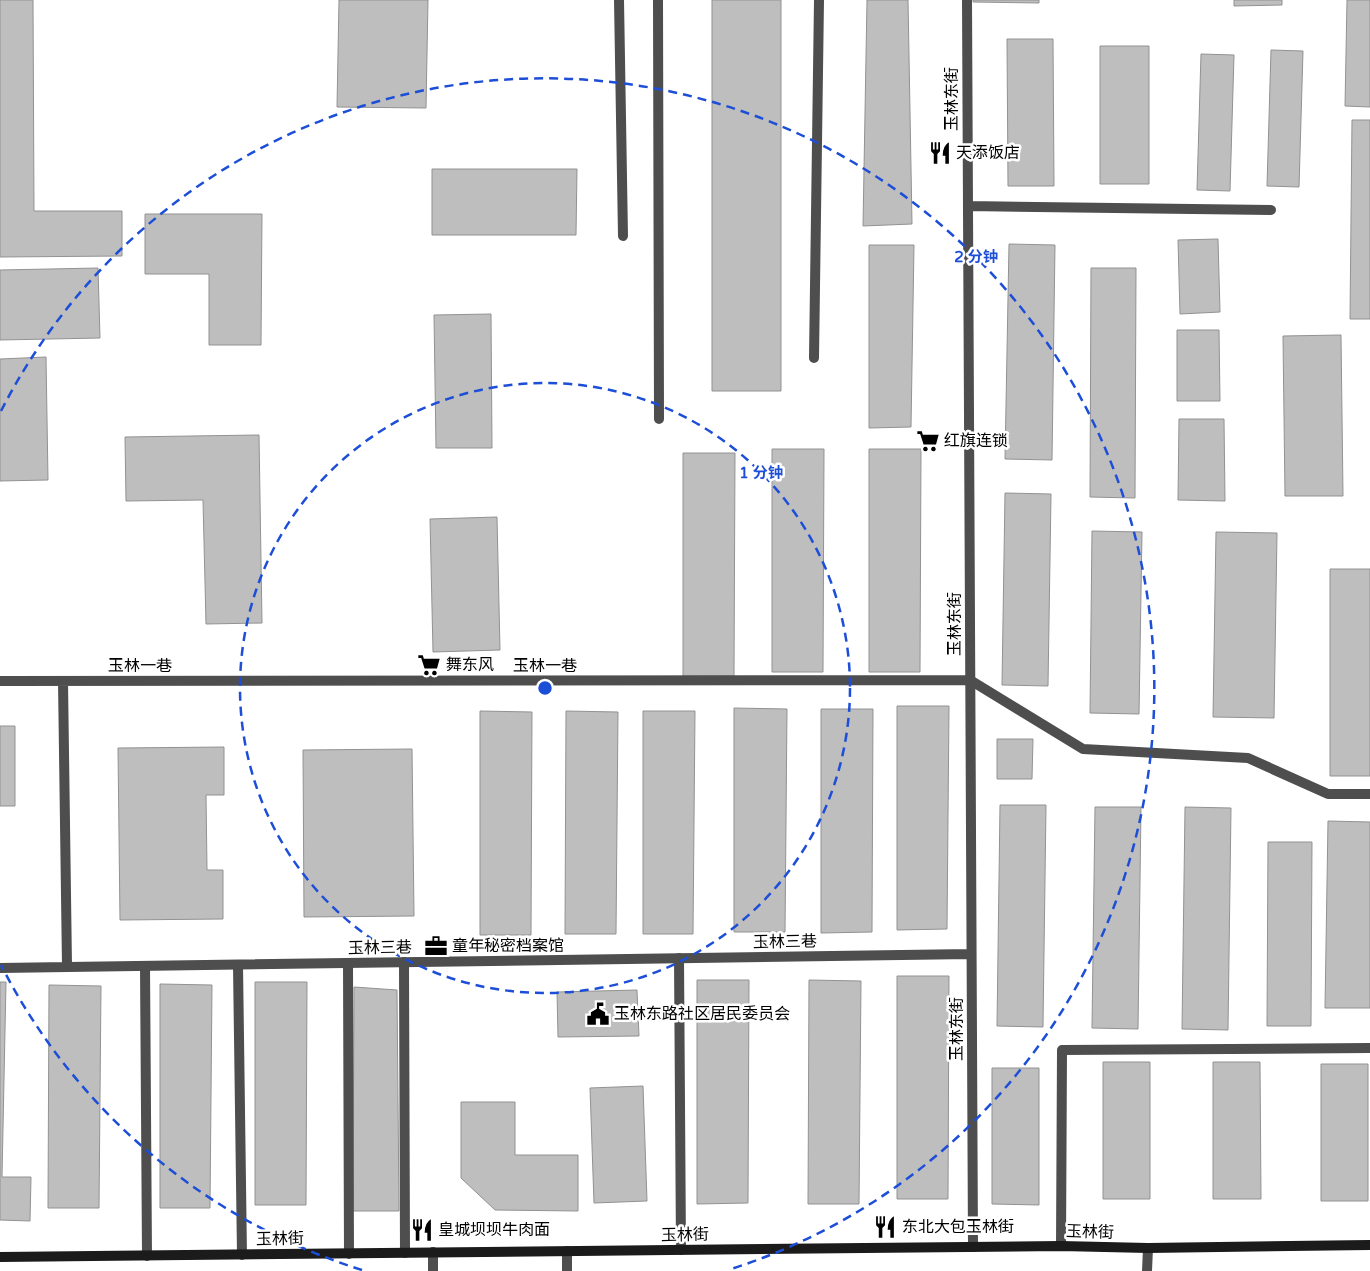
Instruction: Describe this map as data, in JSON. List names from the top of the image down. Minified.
{"streets":{"street":["玉林东街","玉林一巷","玉林三巷","玉林街"]},"crossings":[["玉林东街","玉林一巷"],["玉林东街","玉林三巷"],["玉林东街","玉林街"]],"places":{"restaurant":["天添饭店","东北大包玉林街","皇城坝坝牛肉面"],"supermarket":["红旗连锁","舞东风"],"office":["童年秘密档案馆"],"public building":["玉林东路社区居民委员会"]},"rings":["2 分钟","1 分钟"]}
